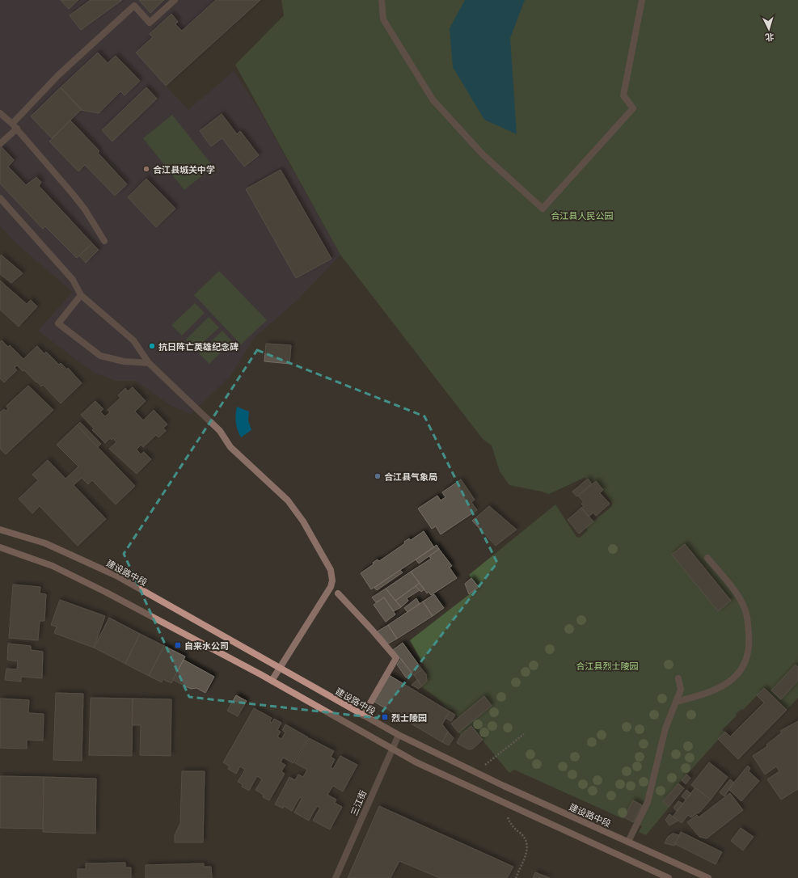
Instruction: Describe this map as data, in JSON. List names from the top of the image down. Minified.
{"streets":{"main road":["建设路中段"],"street":["三江街"]},"crossings":[["建设路中段","三江街"]],"parks":["合江县人民公园","合江县烈士陵园"],"places":{"other":["合江县城关中学","抗日阵亡英雄纪念碑","合江县气象局"],"transit":["自来水公司","烈士陵园"]},"north":"bottom"}
